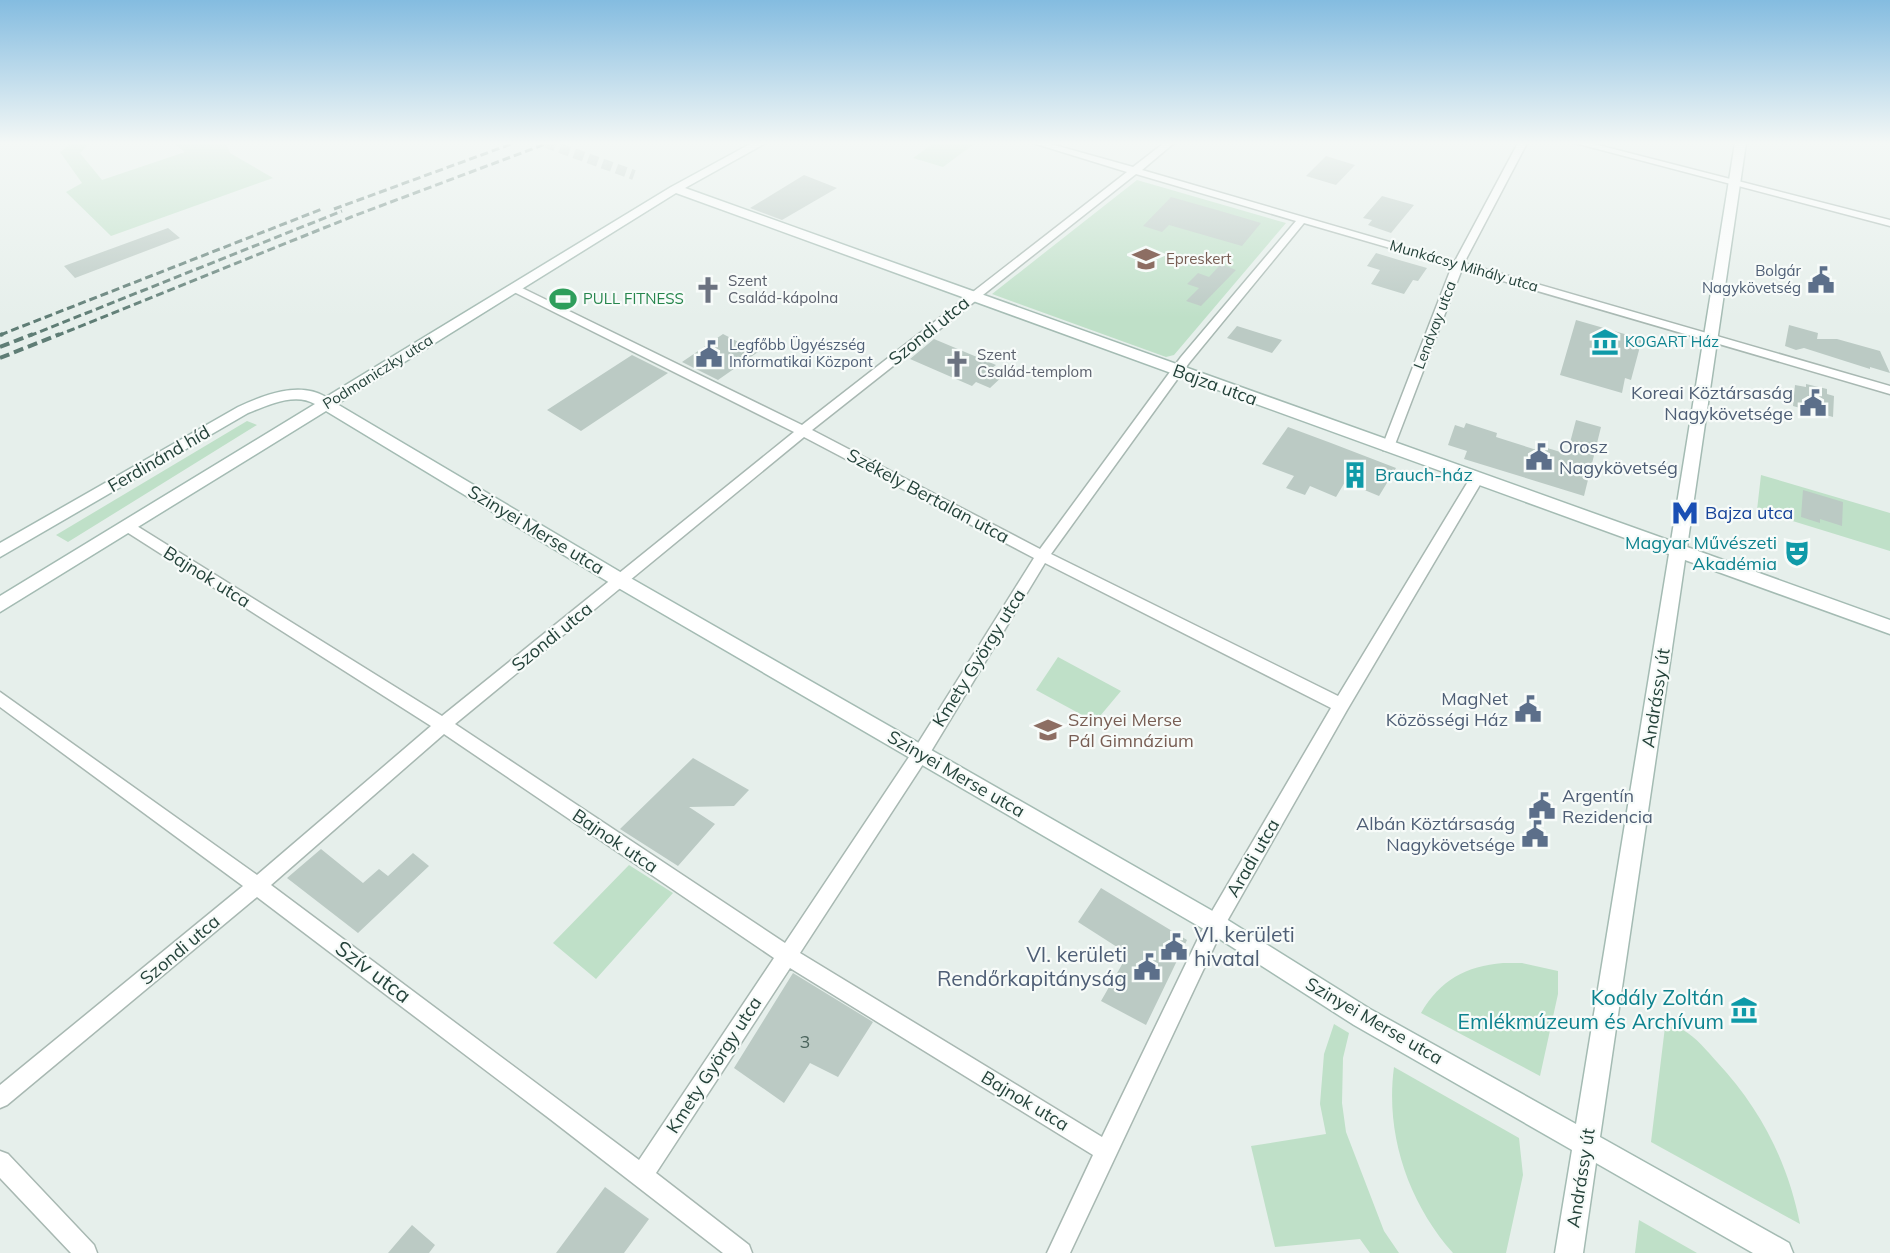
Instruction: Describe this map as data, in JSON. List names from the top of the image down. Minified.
{"streets":{"street":["Munkácsy Mihály utca","Lendvay utca","Szondi utca","Podmaniczky utca","Bajza utca","Ferdinánd híd","Székely Bertalan utca","Szinyei Merse utca","Bajnok utca","Kmety György utca","Andrássy út","Aradi utca","Szív utca"]},"crossings":[["Munkácsy Mihály utca","Lendvay utca"],["Munkácsy Mihály utca","Kmety György utca"],["Munkácsy Mihály utca","Andrássy út"],["Lendvay utca","Bajza utca"],["Szondi utca","Bajza utca"],["Szondi utca","Székely Bertalan utca"],["Szondi utca","Szinyei Merse utca"],["Szondi utca","Bajnok utca"],["Szondi utca","Szív utca"],["Podmaniczky utca","Ferdinánd híd"],["Podmaniczky utca","Székely Bertalan utca"],["Podmaniczky utca","Szinyei Merse utca"],["Podmaniczky utca","Bajnok utca"],["Bajza utca","Kmety György utca"],["Bajza utca","Andrássy út"],["Bajza utca","Aradi utca"],["Ferdinánd híd","Szinyei Merse utca"],["Székely Bertalan utca","Kmety György utca"],["Székely Bertalan utca","Aradi utca"],["Szinyei Merse utca","Kmety György utca"],["Szinyei Merse utca","Andrássy út"],["Szinyei Merse utca","Aradi utca"],["Bajnok utca","Kmety György utca"],["Bajnok utca","Aradi utca"],["Kmety György utca","Szív utca"]],"places":{"school or university":["Epreskert","Szinyei Merse Pál Gimnázium"],"public building":["Bolgár Nagykövetség","Legfőbb Ügyészség Informatikai Központ","Koreai Köztársaság Nagykövetsége","Orosz Nagykövetség","MagNet Közösségi Ház","Argentín Rezidencia","Albán Köztársaság Nagykövetsége","VI. kerületi hivatal","VI. kerületi Rendőrkapitányság"],"church":["Szent Család-kápolna","Szent Család-templom"],"sports":["PULL FITNESS"],"museum":["KOGART Ház","Kodály Zoltán Emlékmúzeum és Archívum"],"building":["Brauch-ház"],"metro station":["Bajza utca"],"theatre":["Magyar Művészeti Akadémia"]},"house_numbers":["3"]}
